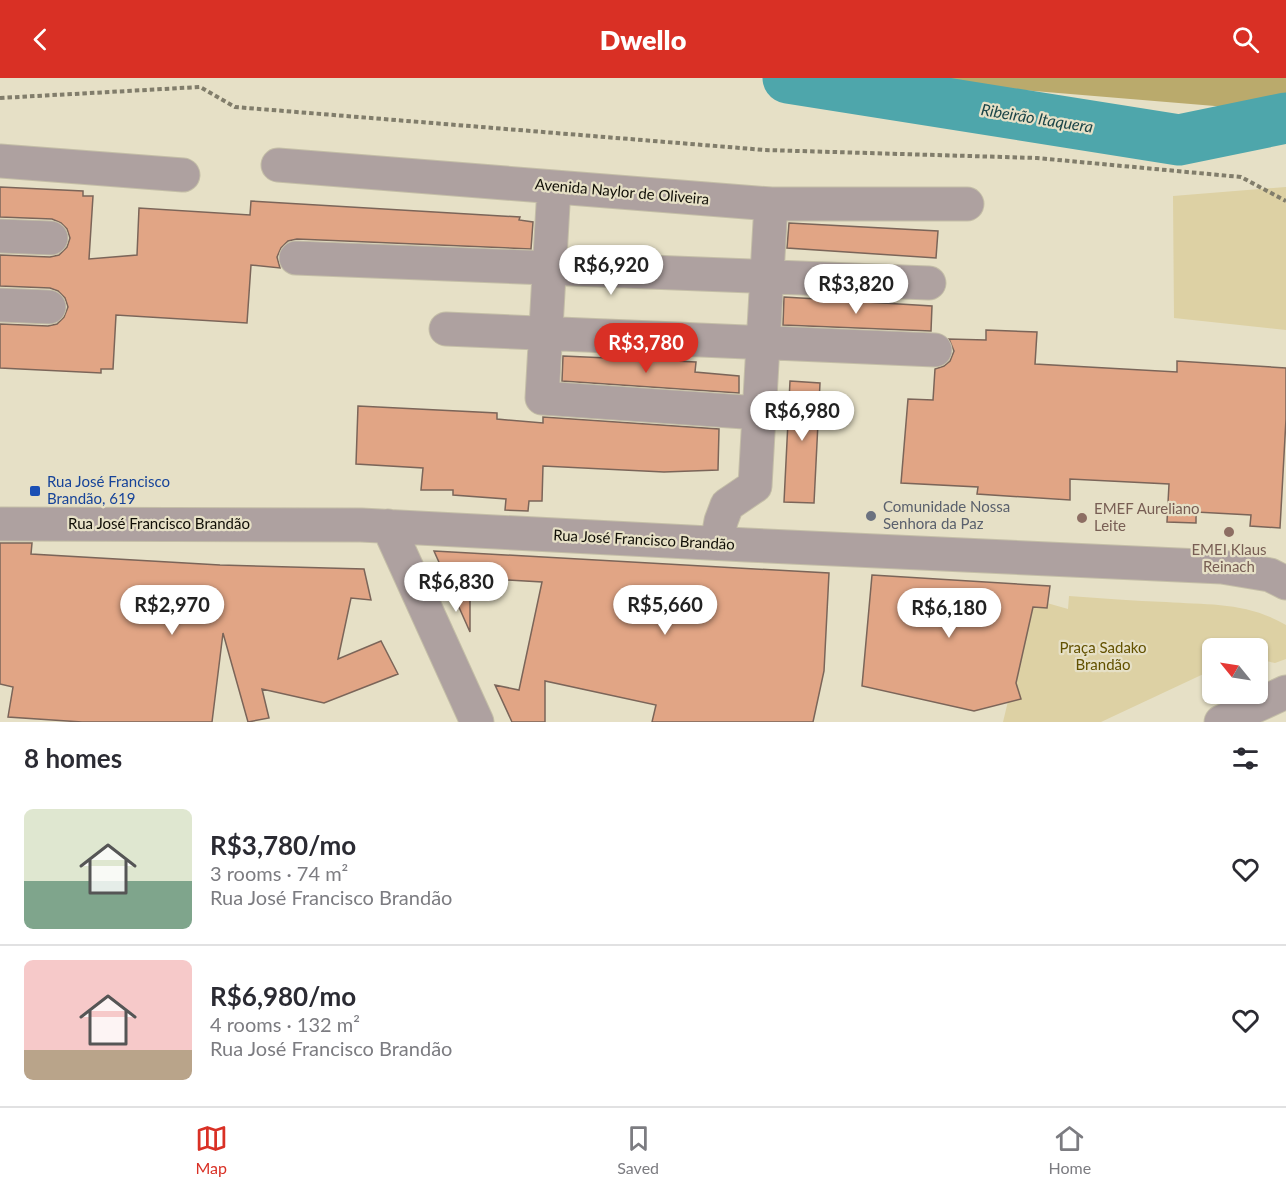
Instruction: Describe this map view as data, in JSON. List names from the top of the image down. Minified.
{"streets":{"street":["Avenida Naylor de Oliveira","Rua José Francisco Brandão"]},"water":["Ribeirão Itaquera"],"parks":["Praça Sadako Brandão"],"places":{"transit":["Rua José Francisco Brandão, 619"],"other":["Comunidade Nossa Senhora da Paz","EMEF Aureliano Leite","EMEI Klaus Reinach"]},"north":"top left","page":{"header":"Dwello","price":["R$6,920","R$3,820","R$3,780","R$6,980","R$6,830","R$2,970","R$5,660","R$6,180"],"heading":"8 homes","list":[{"name":"R$3,780/mo","note":"3 rooms · 74 m² · Rua José Francisco Brandão"},{"name":"R$6,980/mo","note":"4 rooms · 132 m² · Rua José Francisco Brandão"}],"tabs":["Map","Saved","Home"]}}
